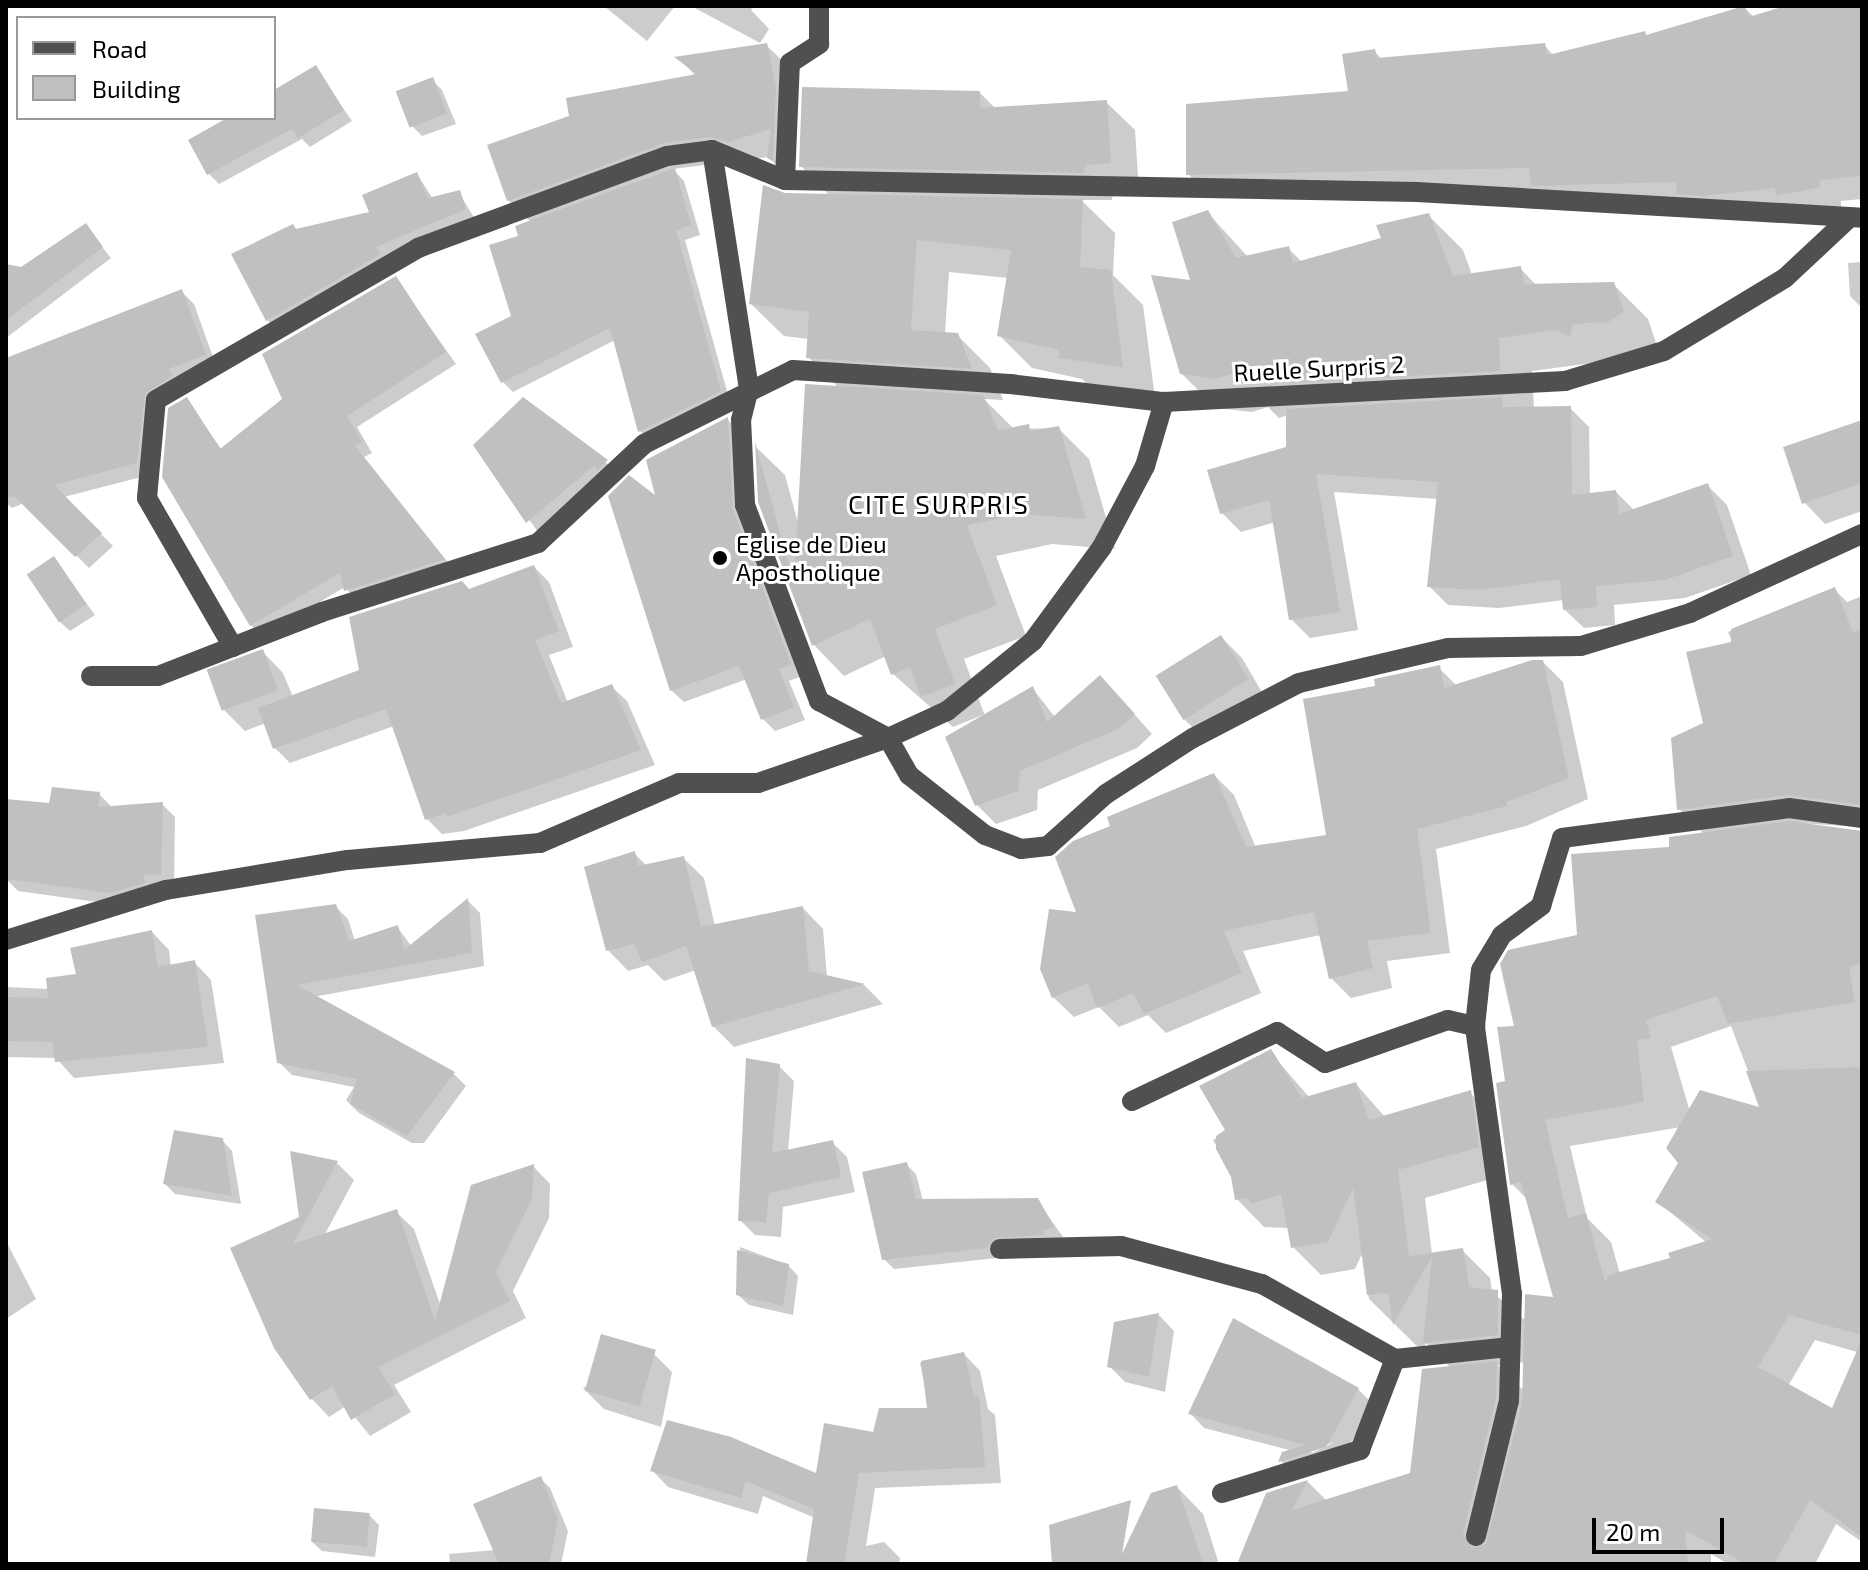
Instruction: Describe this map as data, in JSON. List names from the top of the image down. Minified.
{"streets":{"street":["Ruelle Surpris 2"]},"districts":["CITE SURPRIS"],"places":["Eglise de Dieu Apostholique"],"legend":["Road","Building"],"scale_bar":"20 m"}
